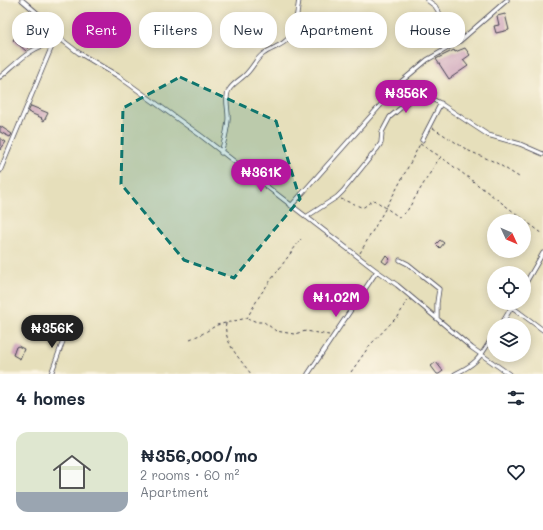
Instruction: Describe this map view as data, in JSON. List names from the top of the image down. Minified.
{"north":"bottom right","page":{"chip":["Buy","Rent","Filters","New","Apartment","House"],"price":["₦356K","₦361K","₦1.02M","₦356K"],"heading":"4 homes","list":[{"name":"₦356,000/mo","note":"2 rooms · 60 m² · Apartment"}]}}
